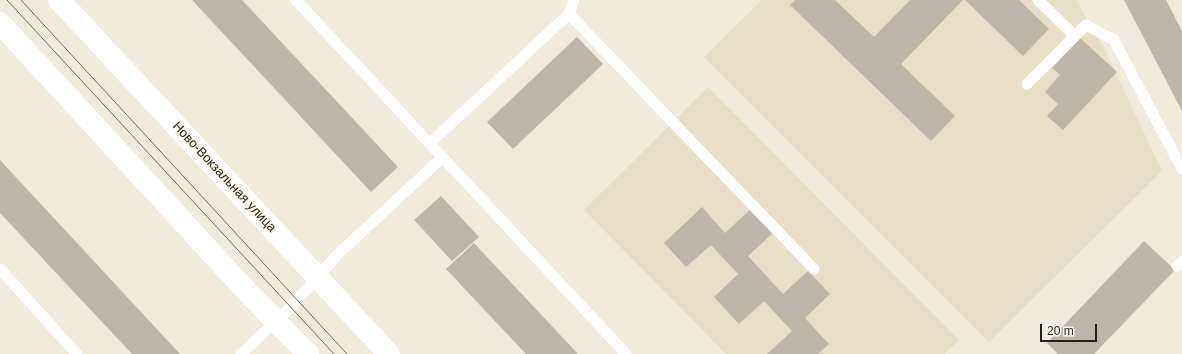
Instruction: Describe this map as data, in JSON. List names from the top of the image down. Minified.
{"streets":{"main road":["Ново-Вокзальная улица"]},"scale_bar":"20 m"}
